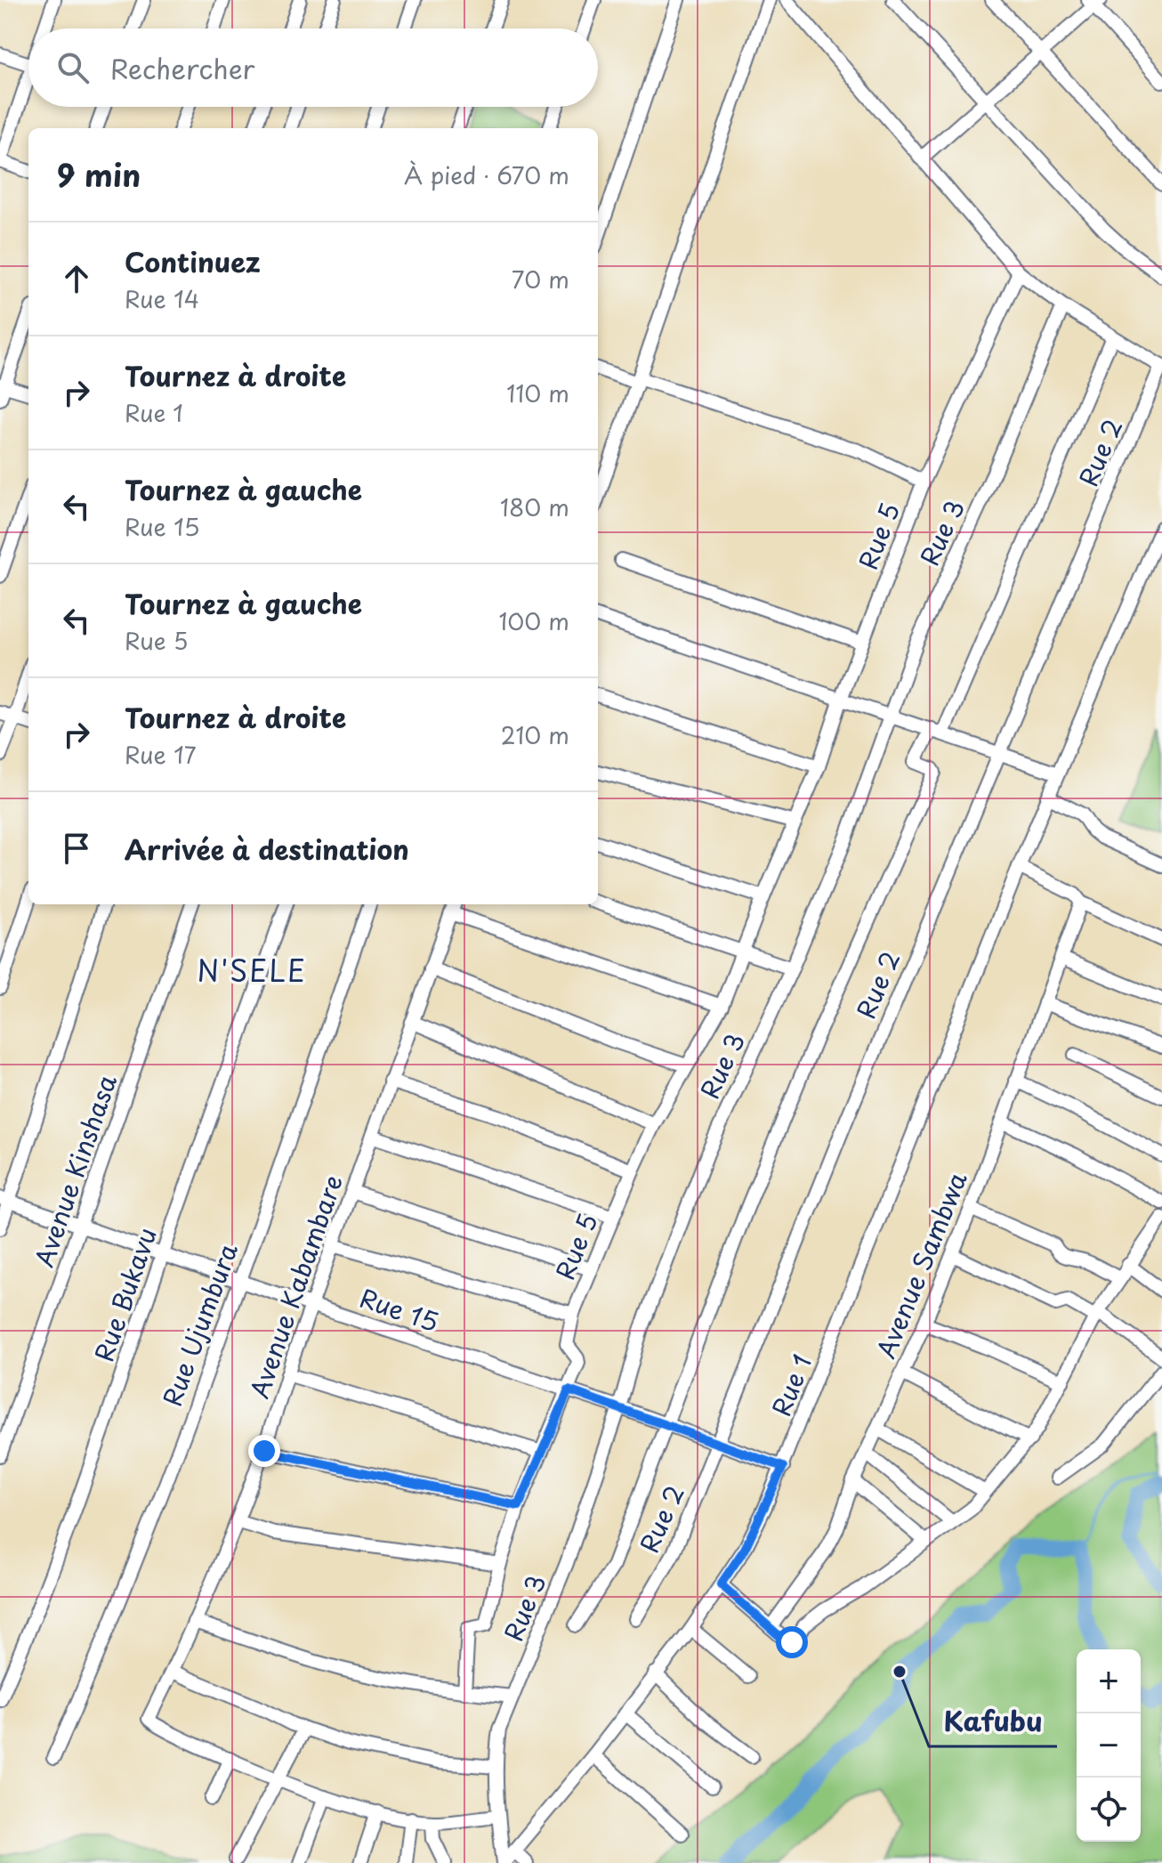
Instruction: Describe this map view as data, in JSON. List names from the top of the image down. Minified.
{"streets":{"street":["Rue 2","Rue 3","Rue 5","Avenue Kinshasa","Avenue Sambwa","Avenue Kabambare","Rue Bukavu","Rue 15","Rue Ujumbura","Rue 1"]},"crossings":[["Rue 2","Rue 15"],["Rue 3","Rue 15"],["Rue 3","Rue 1"],["Rue 5","Rue 15"],["Avenue Kinshasa","Rue 15"],["Avenue Kabambare","Rue 15"],["Rue Bukavu","Rue 15"],["Rue 15","Rue Ujumbura"],["Rue 15","Rue 1"]],"districts":["N'SELE"],"places":["Kafubu"],"page":{"search":"Rechercher","heading":["9 min","À pied · 670 m"],"list":[["Continuez","Rue 14","70 m"],["Tournez à droite","Rue 1","110 m"],["Tournez à gauche","Rue 15","180 m"],["Tournez à gauche","Rue 5","100 m"],["Tournez à droite","Rue 17","210 m"],"Arrivée à destination"],"map_buttons":["+","−"]}}
